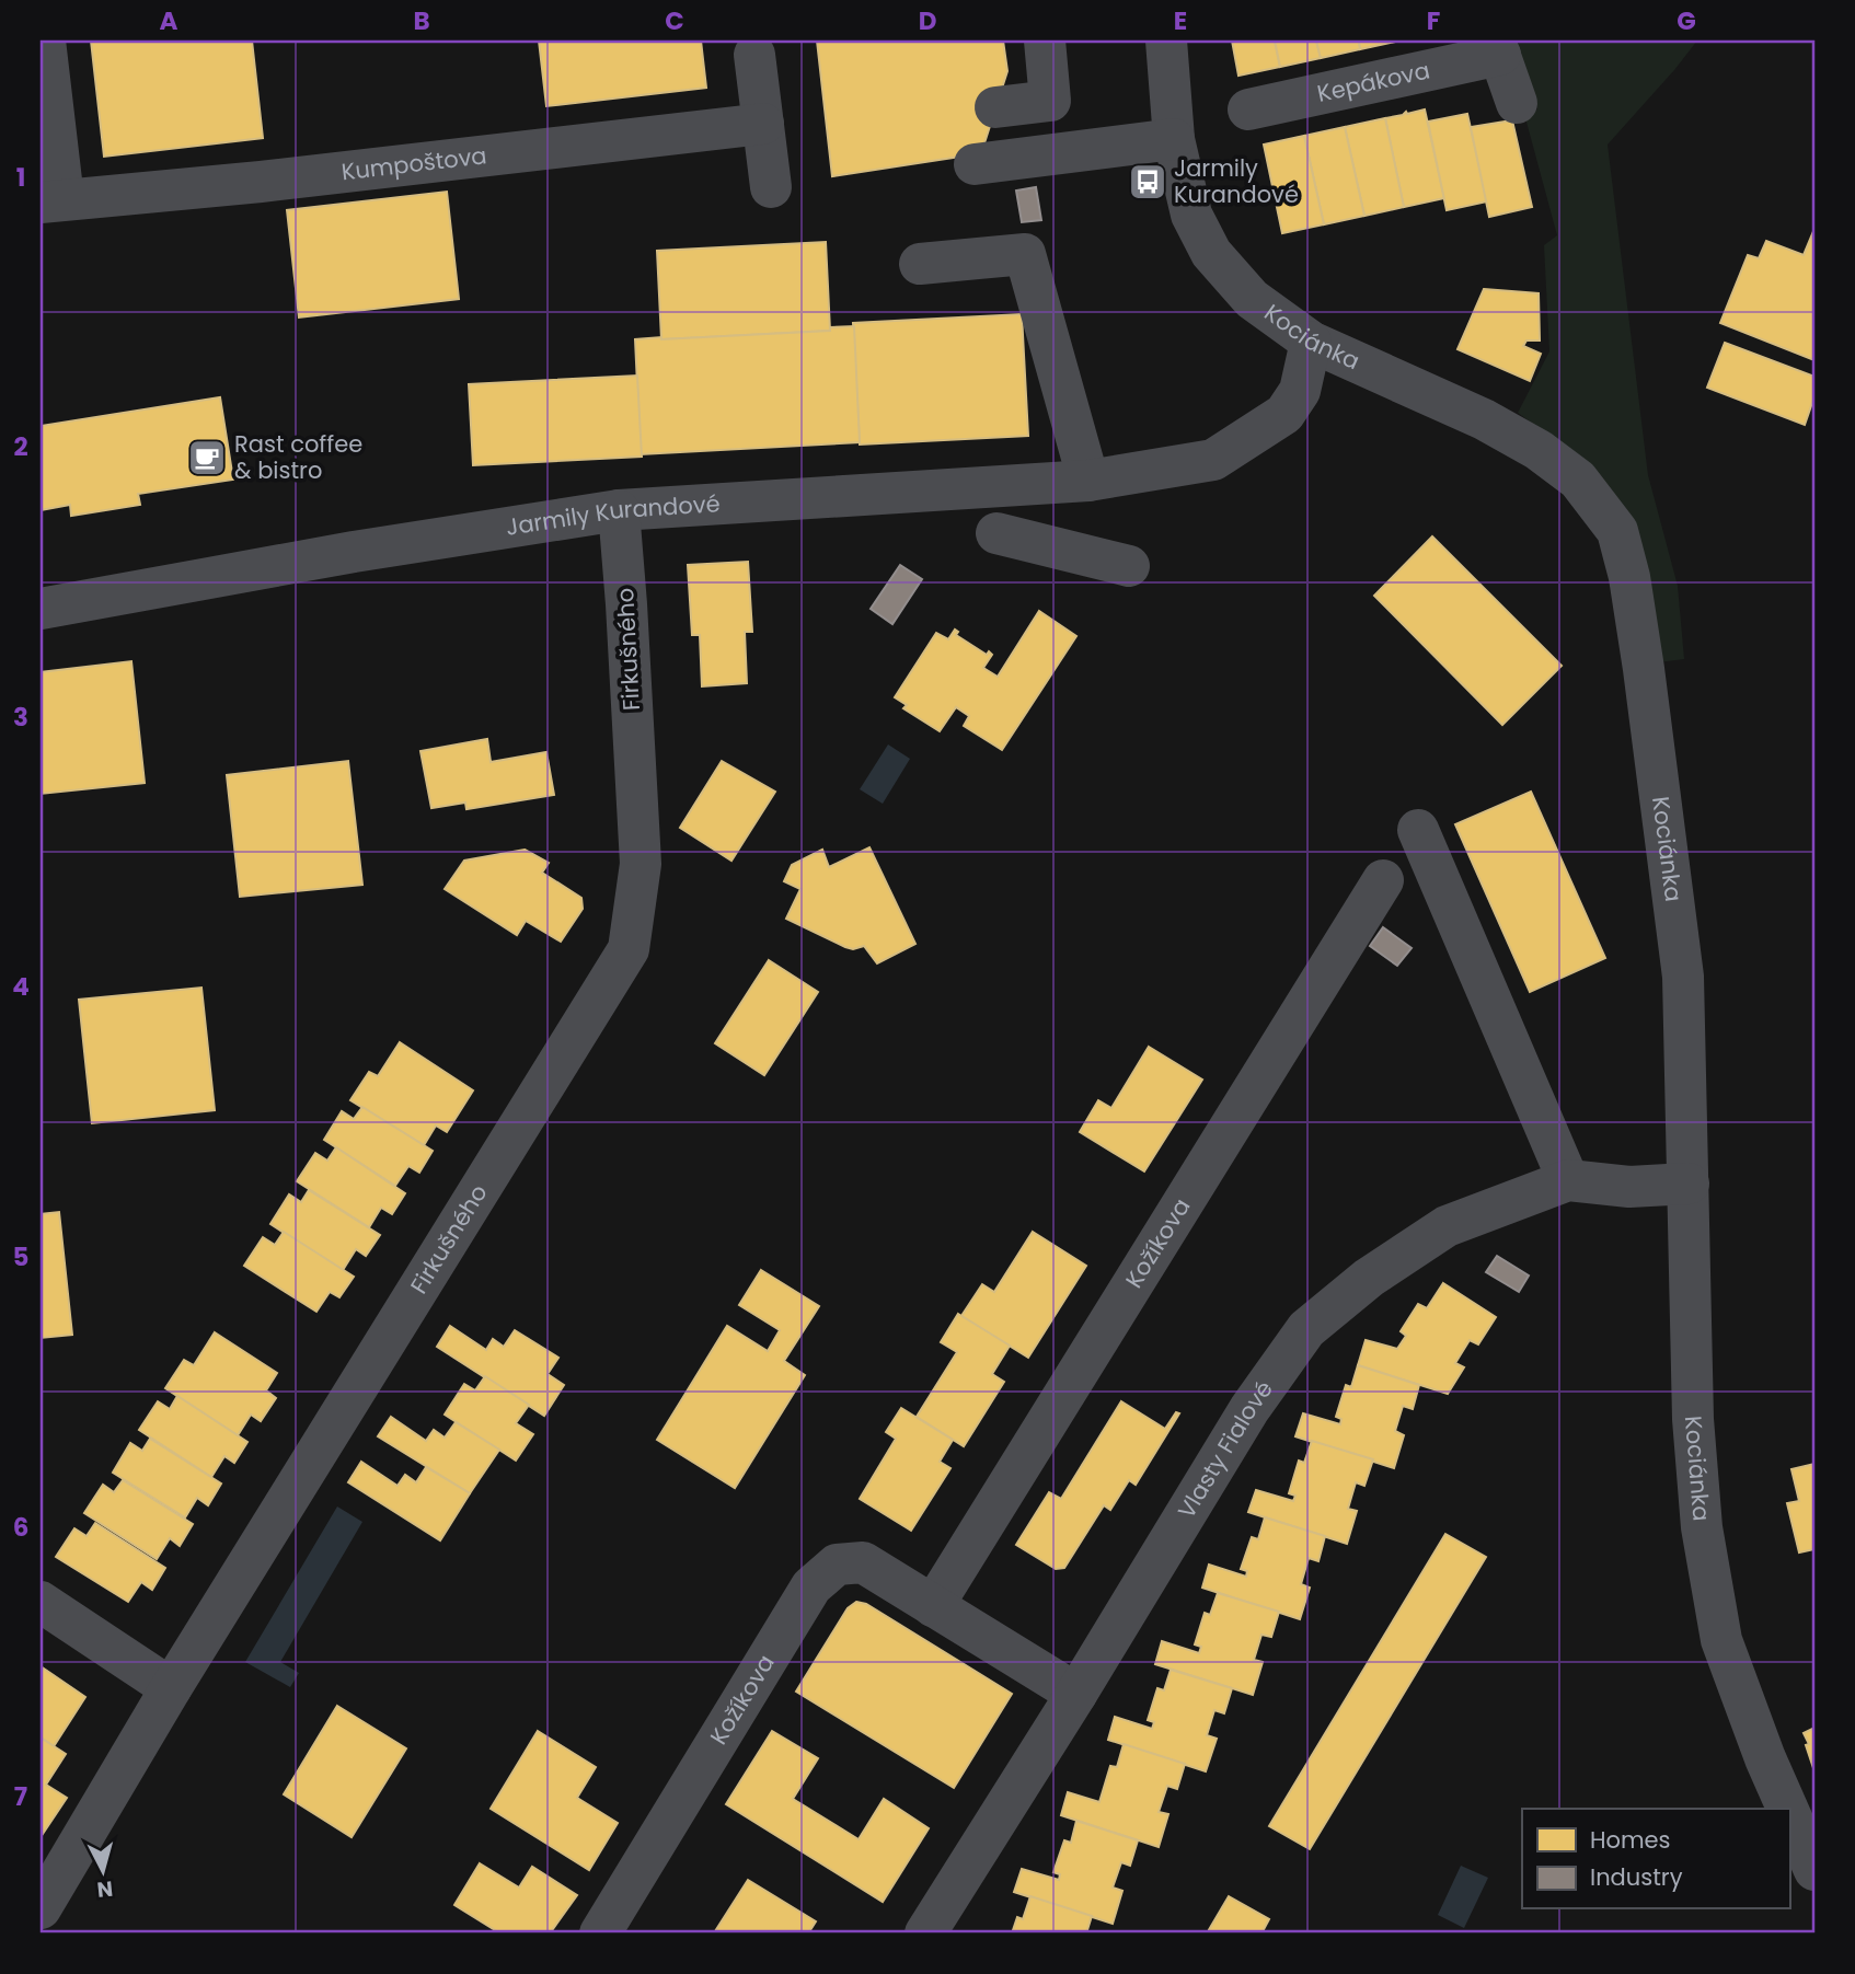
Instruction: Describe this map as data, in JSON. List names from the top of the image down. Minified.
{"streets":{"street":["Kepákova","Kumpoštova","Kociánka","Jarmily Kurandové","Firkušného","Kožíkova","Vlasty Fialové"]},"crossings":[["Kociánka","Jarmily Kurandové"],["Kociánka","Vlasty Fialové"],["Jarmily Kurandové","Firkušného"],["Kožíkova","Vlasty Fialové"]],"places":{"bus stop":["Jarmily Kurandové"],"cafe":["Rast coffee & bistro"]},"legend":["Homes","Industry"],"north":"bottom","grid":{"columns":["A","B","C","D","E","F","G"],"rows":["1","2","3","4","5","6","7"]}}
